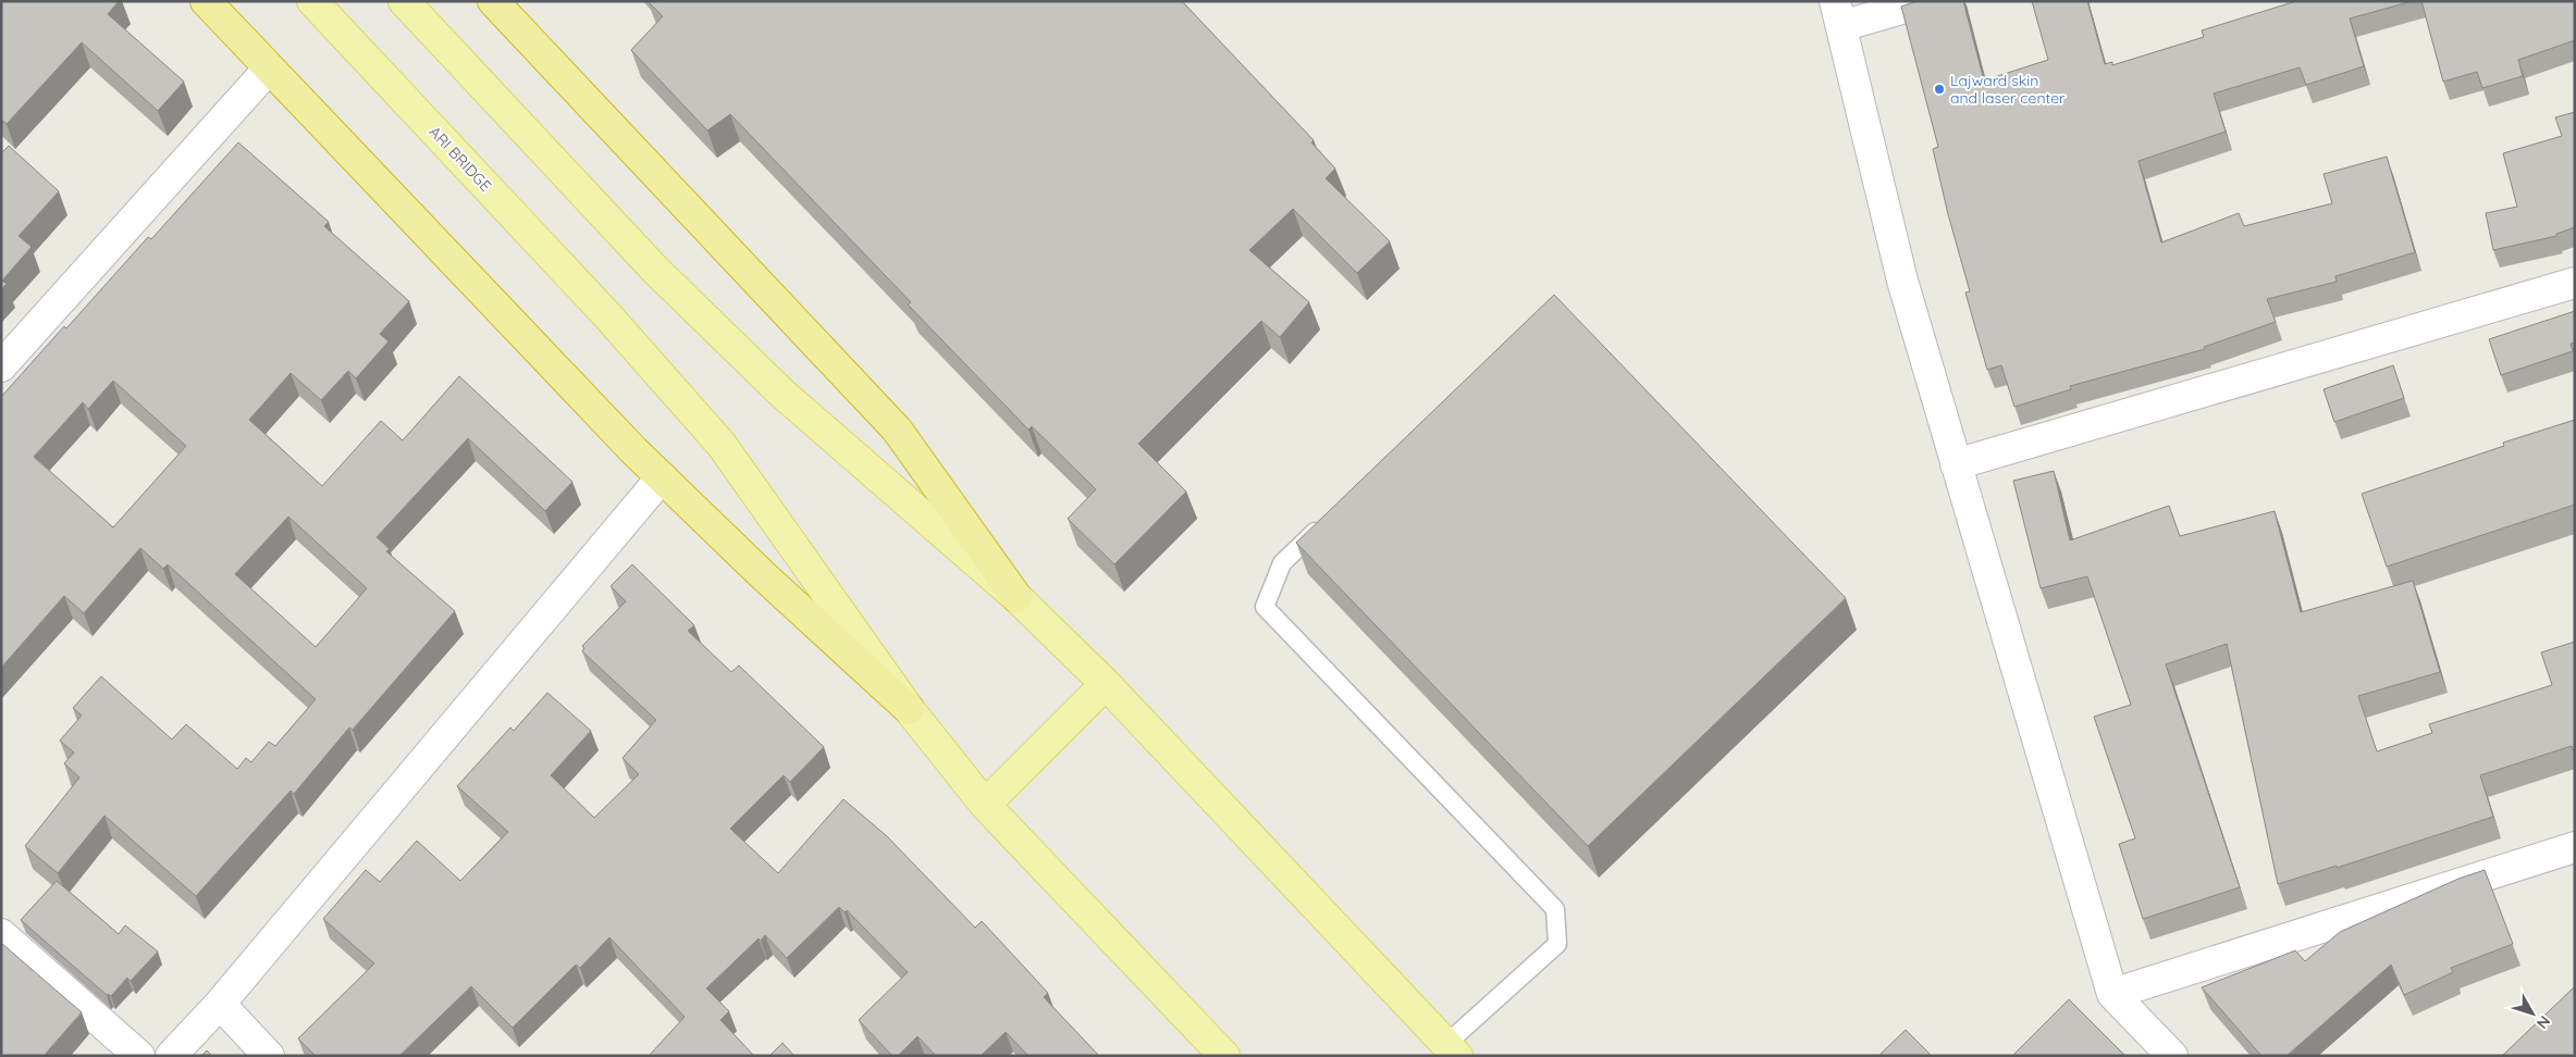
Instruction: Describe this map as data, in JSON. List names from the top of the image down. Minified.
{"streets":{"main road":["ARI BRIDGE"]},"places":["Lajward skin and laser center"],"north":"bottom right"}
